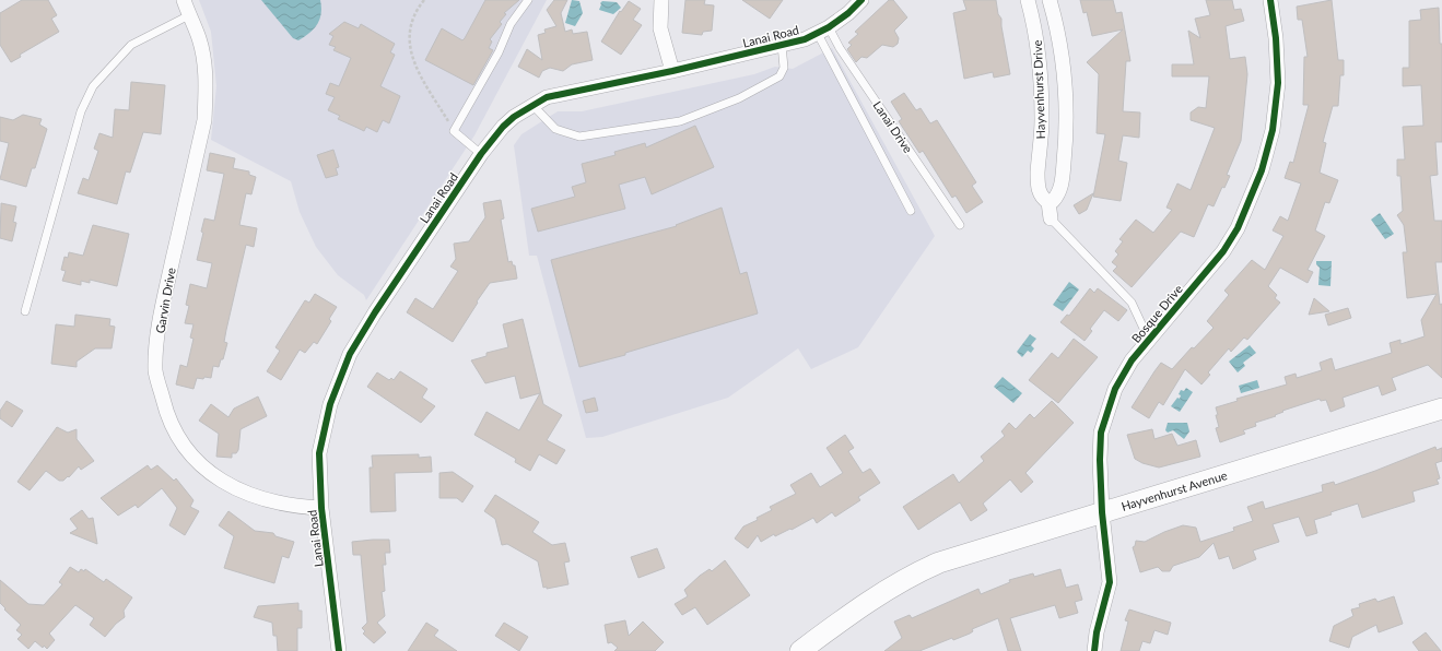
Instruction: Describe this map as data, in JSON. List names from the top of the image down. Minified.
{"streets":{"main road":["Hayvenhurst Avenue"],"street":["Lanai Road","Hayvenhurst Drive","Garvin Drive","Bosque Drive"],"lane":["Lanai Drive"]},"crossings":[["Lanai Road","Lanai Drive"],["Lanai Road","Garvin Drive"],["Bosque Drive","Hayvenhurst Avenue"]]}
